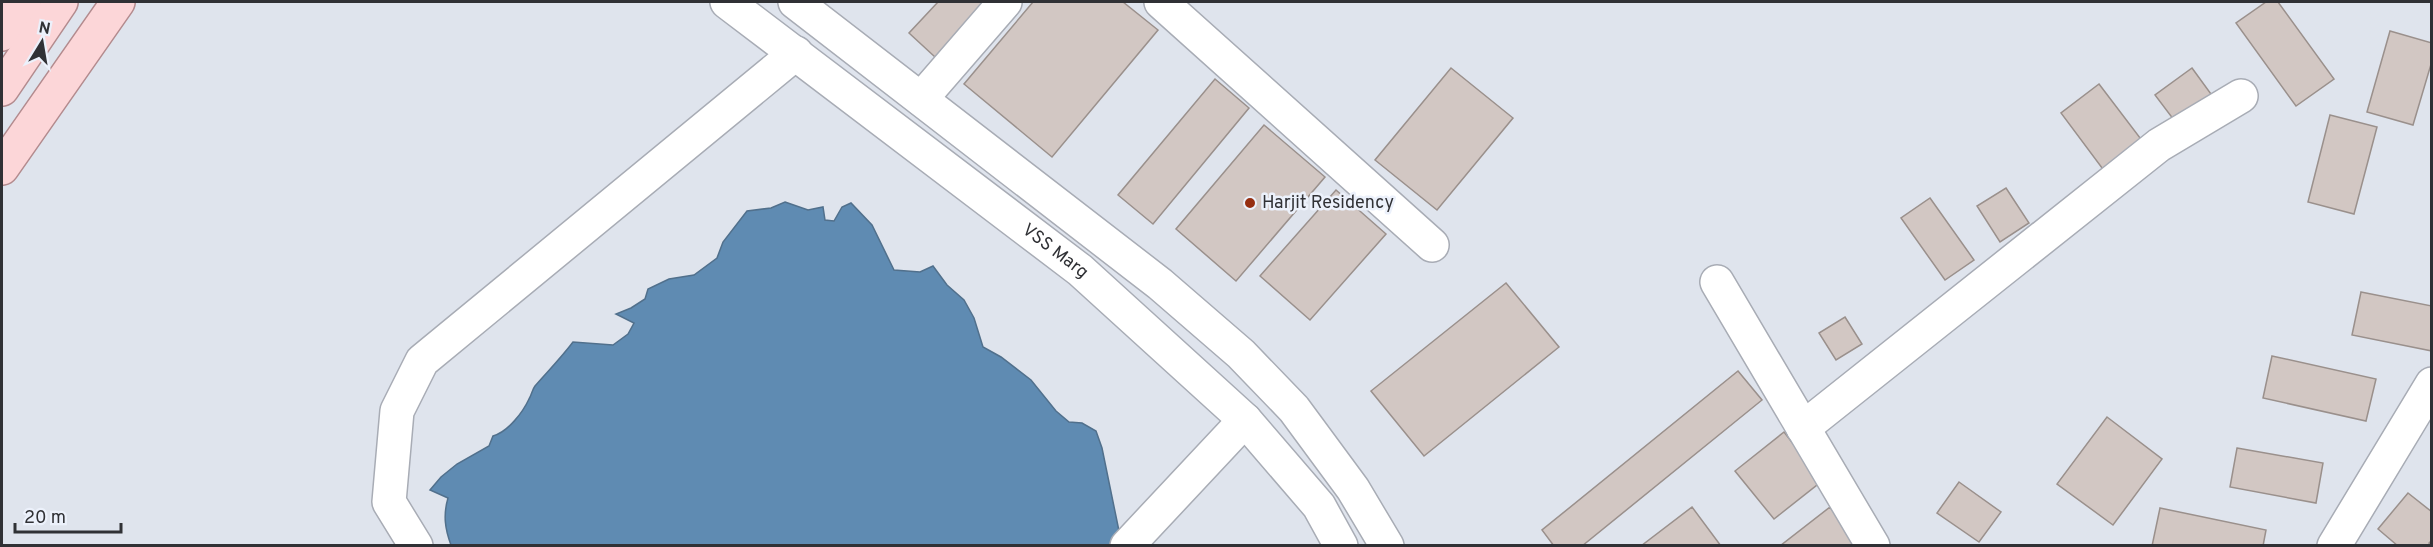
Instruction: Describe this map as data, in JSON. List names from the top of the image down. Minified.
{"streets":{"street":["VSS Marg"]},"places":["Harjit Residency"],"scale_bar":"20 m","north":"top"}
